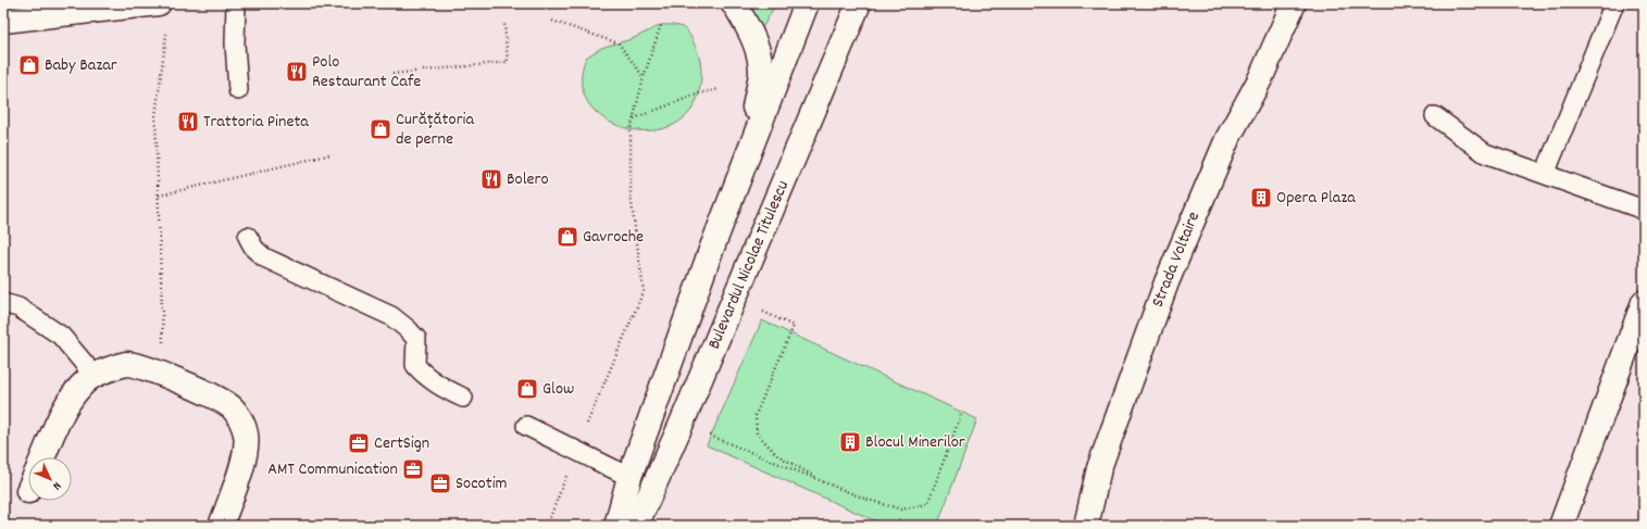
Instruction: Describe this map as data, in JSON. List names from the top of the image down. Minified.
{"streets":{"main road":["Strada Voltaire","Bulevardul Nicolae Titulescu"]},"places":{"shop":["Baby Bazar","Curățătoria de perne","Gavroche","Glow"],"restaurant":["Polo Restaurant Cafe","Trattoria Pineta","Bolero"],"building":["Opera Plaza","Blocul Minerilor"],"office":["CertSign","AMT Communication","Socotim"]},"north":"bottom right"}
